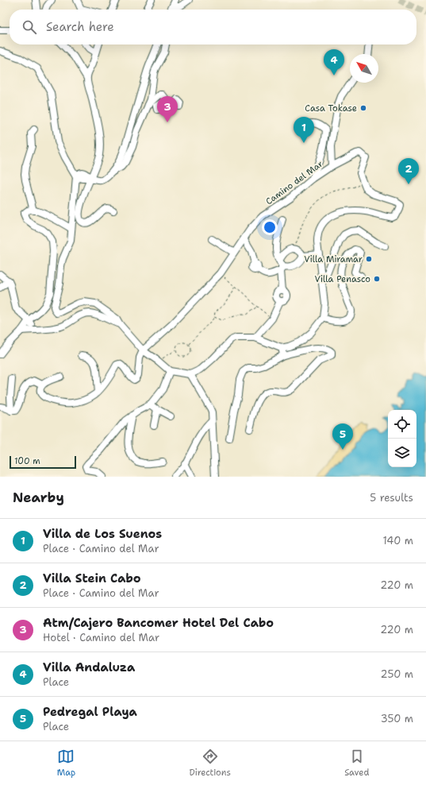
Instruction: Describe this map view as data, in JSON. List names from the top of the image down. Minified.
{"streets":{"street":["Camino del Mar"]},"places":["Casa Tokase","Villa Miramar","Villa Penasco"],"scale_bar":"100 m","north":"top left","page":{"search":"Search here","pins":["4","3","1","2","5"],"scale":"100 m","heading":["Nearby","5 results"],"list":[{"mark":"1","name":"Villa de Los Suenos","note":"Place · Camino del Mar","value":"140 m"},{"mark":"2","name":"Villa Stein Cabo","note":"Place · Camino del Mar","value":"220 m"},{"mark":"3","name":"Atm/Cajero Bancomer Hotel Del Cabo","note":"Hotel · Camino del Mar","value":"220 m"},{"mark":"4","name":"Villa Andaluza","note":"Place","value":"250 m"},{"mark":"5","name":"Pedregal Playa","note":"Place","value":"350 m"}],"nav":["Map","Directions","Saved"]}}
